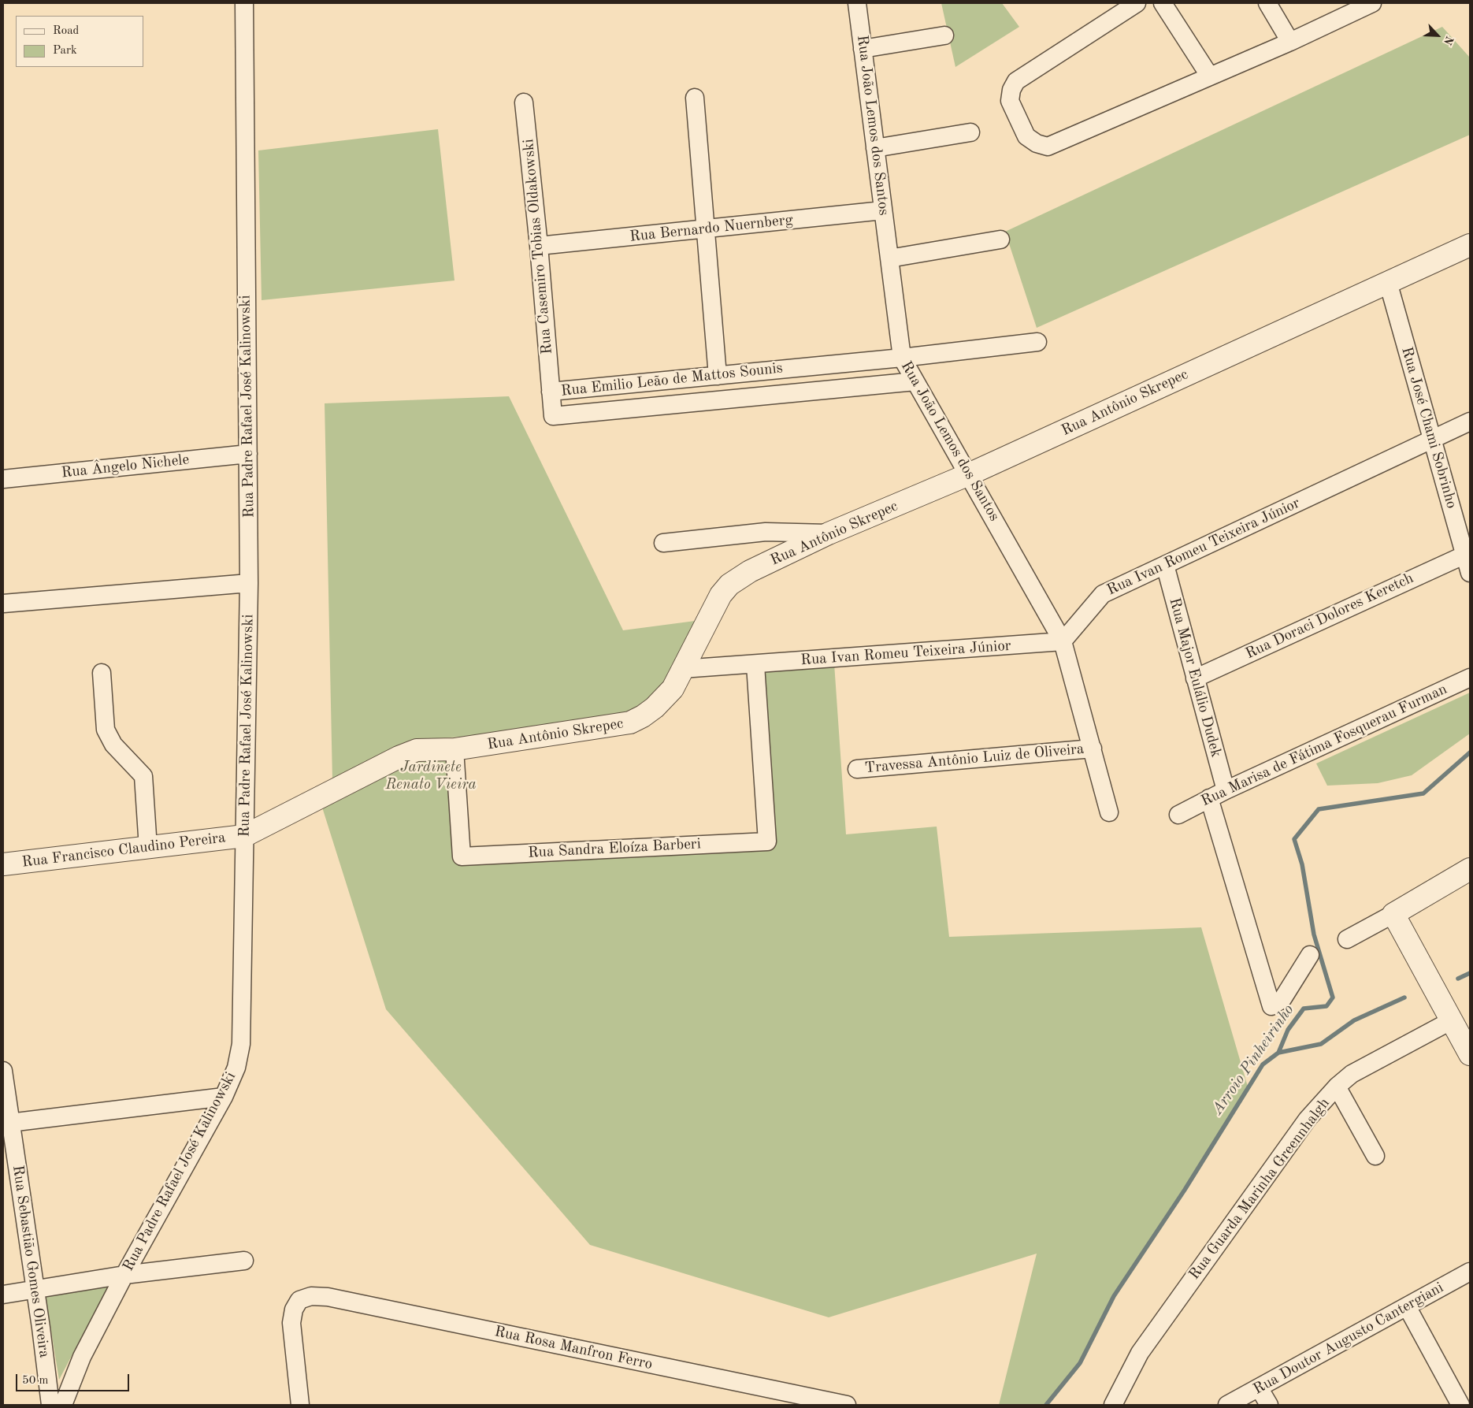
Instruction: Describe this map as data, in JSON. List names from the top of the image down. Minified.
{"streets":{"street":["Rua João Lemos dos Santos","Rua Bernardo Nuernberg","Rua Casemiro Tobias Oldakowski","Rua Emilio Leão de Mattos Sounis","Rua Antônio Skrepec","Rua Padre Rafael José Kalinowski","Rua José Chami Sobrinho","Rua Ângelo Nichele","Rua Ivan Romeu Teixeira Júnior","Rua Doraci Dolores Keretch","Rua Major Eulálio Dudek","Rua Marisa de Fátima Fosquerau Furman","Travessa Antônio Luiz de Oliveira","Rua Sandra Eloíza Barberi","Rua Francisco Claudino Pereira","Rua Guarda Marinha Greennhalgh","Rua Sebastião Gomes Oliveira","Rua Doutor Augusto Cantergiani","Rua Rosa Manfron Ferro"]},"crossings":[["Rua João Lemos dos Santos","Rua Bernardo Nuernberg"],["Rua João Lemos dos Santos","Rua Emilio Leão de Mattos Sounis"],["Rua João Lemos dos Santos","Rua Antônio Skrepec"],["Rua João Lemos dos Santos","Rua Ivan Romeu Teixeira Júnior"],["Rua João Lemos dos Santos","Travessa Antônio Luiz de Oliveira"],["Rua Bernardo Nuernberg","Rua Casemiro Tobias Oldakowski"],["Rua Casemiro Tobias Oldakowski","Rua Emilio Leão de Mattos Sounis"],["Rua Antônio Skrepec","Rua Padre Rafael José Kalinowski"],["Rua Antônio Skrepec","Rua José Chami Sobrinho"],["Rua Antônio Skrepec","Rua Ivan Romeu Teixeira Júnior"],["Rua Antônio Skrepec","Rua Sandra Eloíza Barberi"],["Rua Antônio Skrepec","Rua Francisco Claudino Pereira"],["Rua Padre Rafael José Kalinowski","Rua Ângelo Nichele"],["Rua Padre Rafael José Kalinowski","Rua Francisco Claudino Pereira"],["Rua José Chami Sobrinho","Rua Ivan Romeu Teixeira Júnior"],["Rua José Chami Sobrinho","Rua Doraci Dolores Keretch"],["Rua Ivan Romeu Teixeira Júnior","Rua Major Eulálio Dudek"],["Rua Ivan Romeu Teixeira Júnior","Rua Sandra Eloíza Barberi"],["Rua Doraci Dolores Keretch","Rua Major Eulálio Dudek"],["Rua Major Eulálio Dudek","Rua Marisa de Fátima Fosquerau Furman"]],"water":["Arroio Pinheirinho"],"parks":["Jardinete Renato Vieira"],"legend":["Road","Park"],"scale_bar":"50 m","north":"bottom right"}
